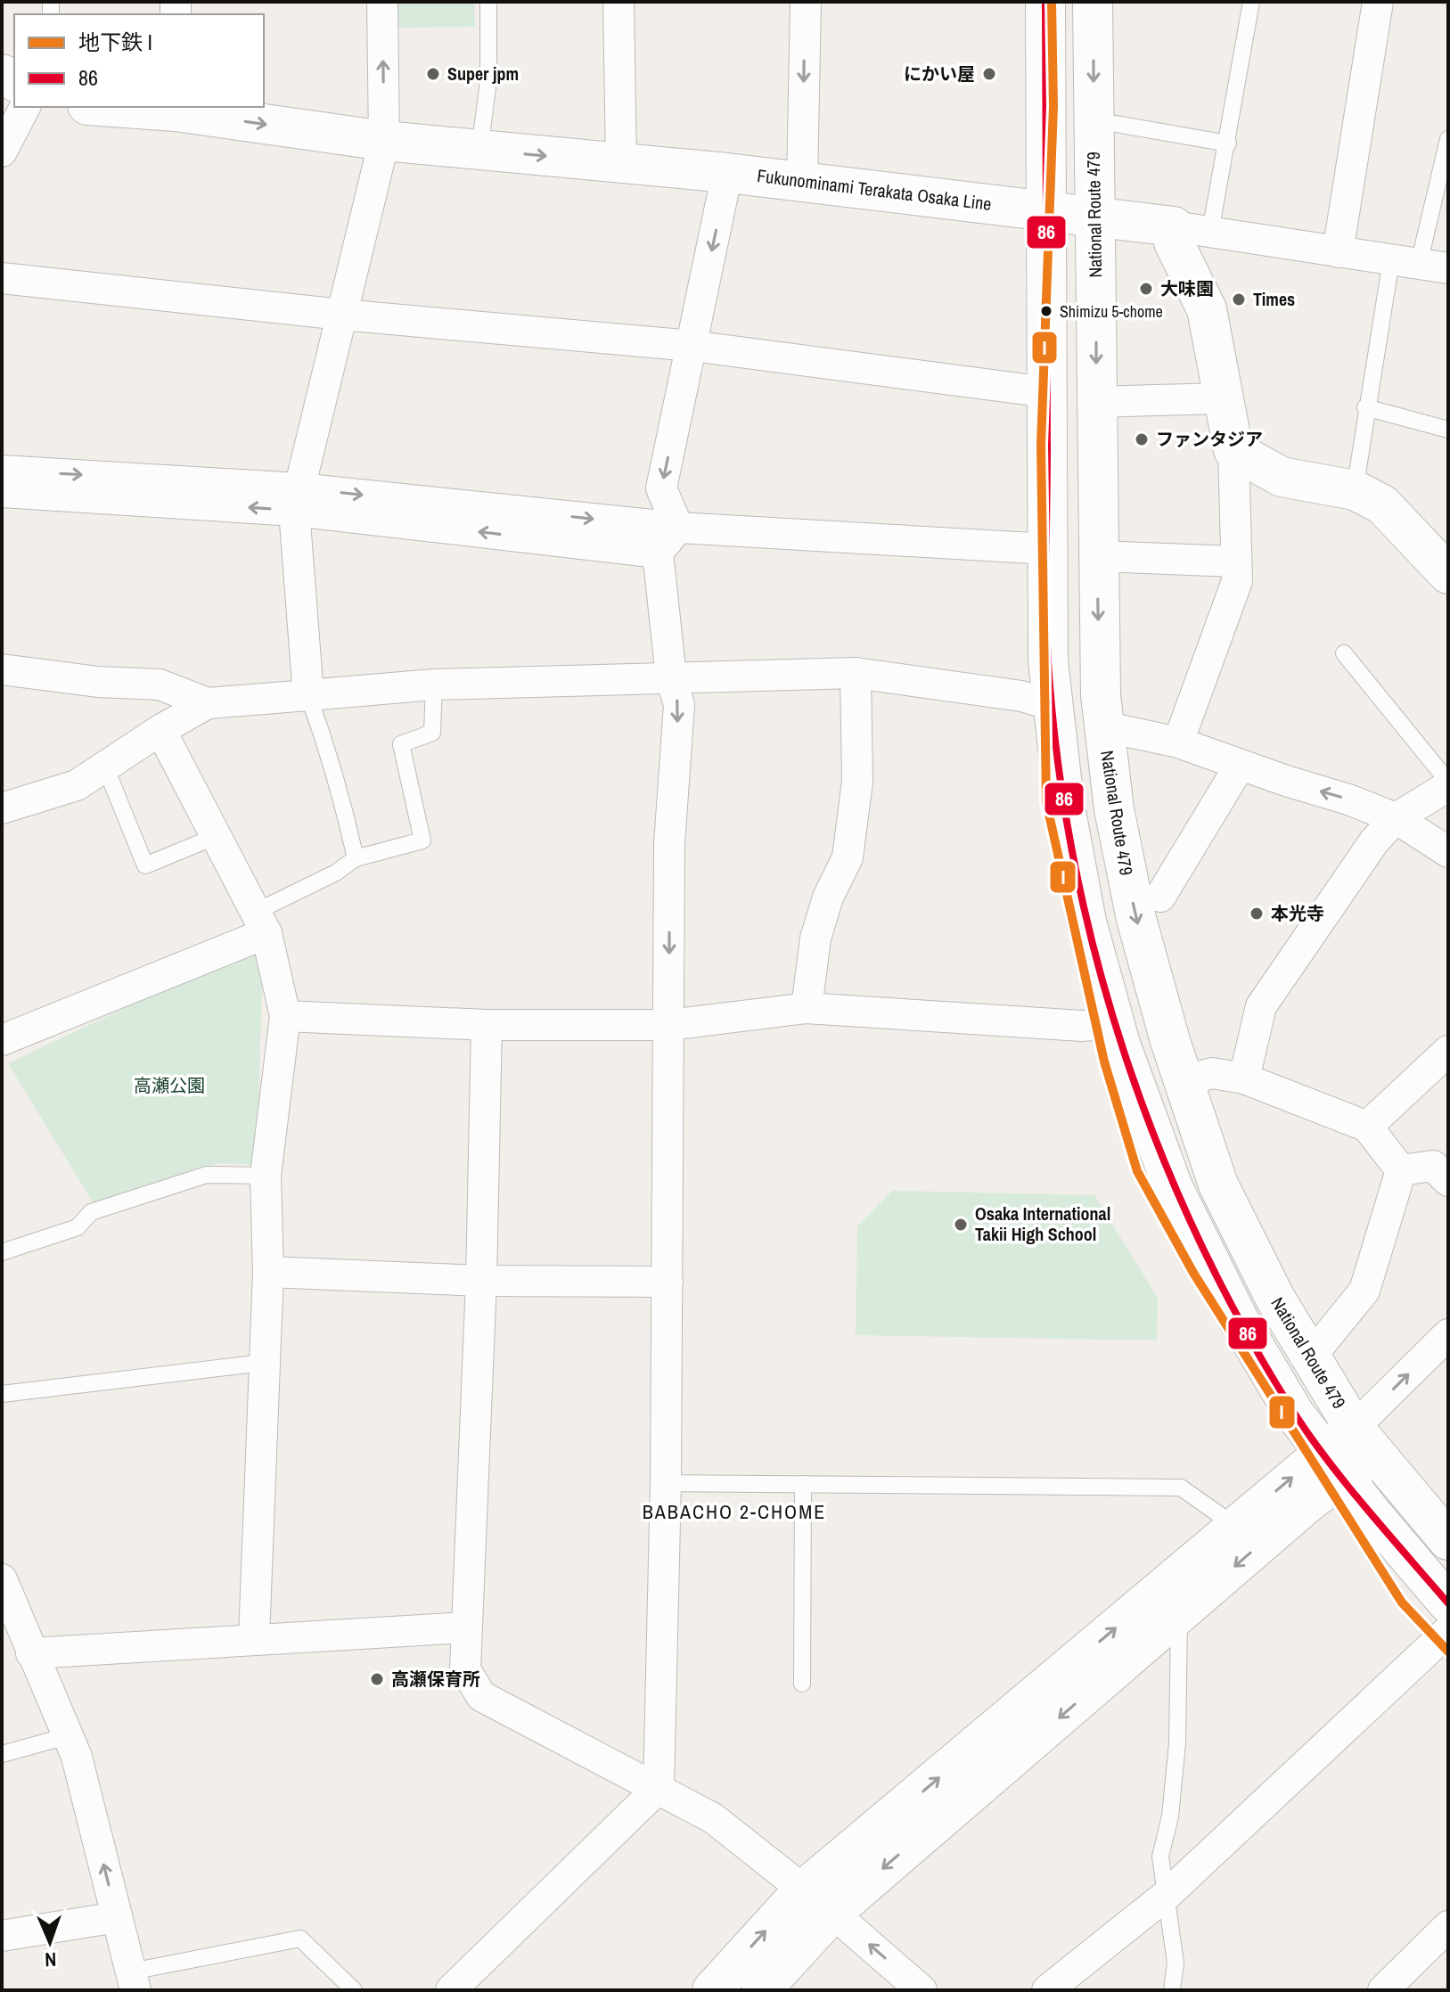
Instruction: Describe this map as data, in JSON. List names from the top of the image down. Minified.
{"streets":{"main road":["Fukunominami Terakata Osaka Line","National Route 479"]},"crossings":[["Fukunominami Terakata Osaka Line","National Route 479"]],"districts":["BABACHO 2-CHOME"],"parks":["高瀬公園"],"places":["Super jpm","にかい屋","大味園","Times","Shimizu 5-chome","ファンタジア","本光寺","Osaka International Takii High School","高瀬保育所"],"lines":["metro line I","transit line 86"],"legend":["地下鉄 I","86"],"north":"bottom"}
